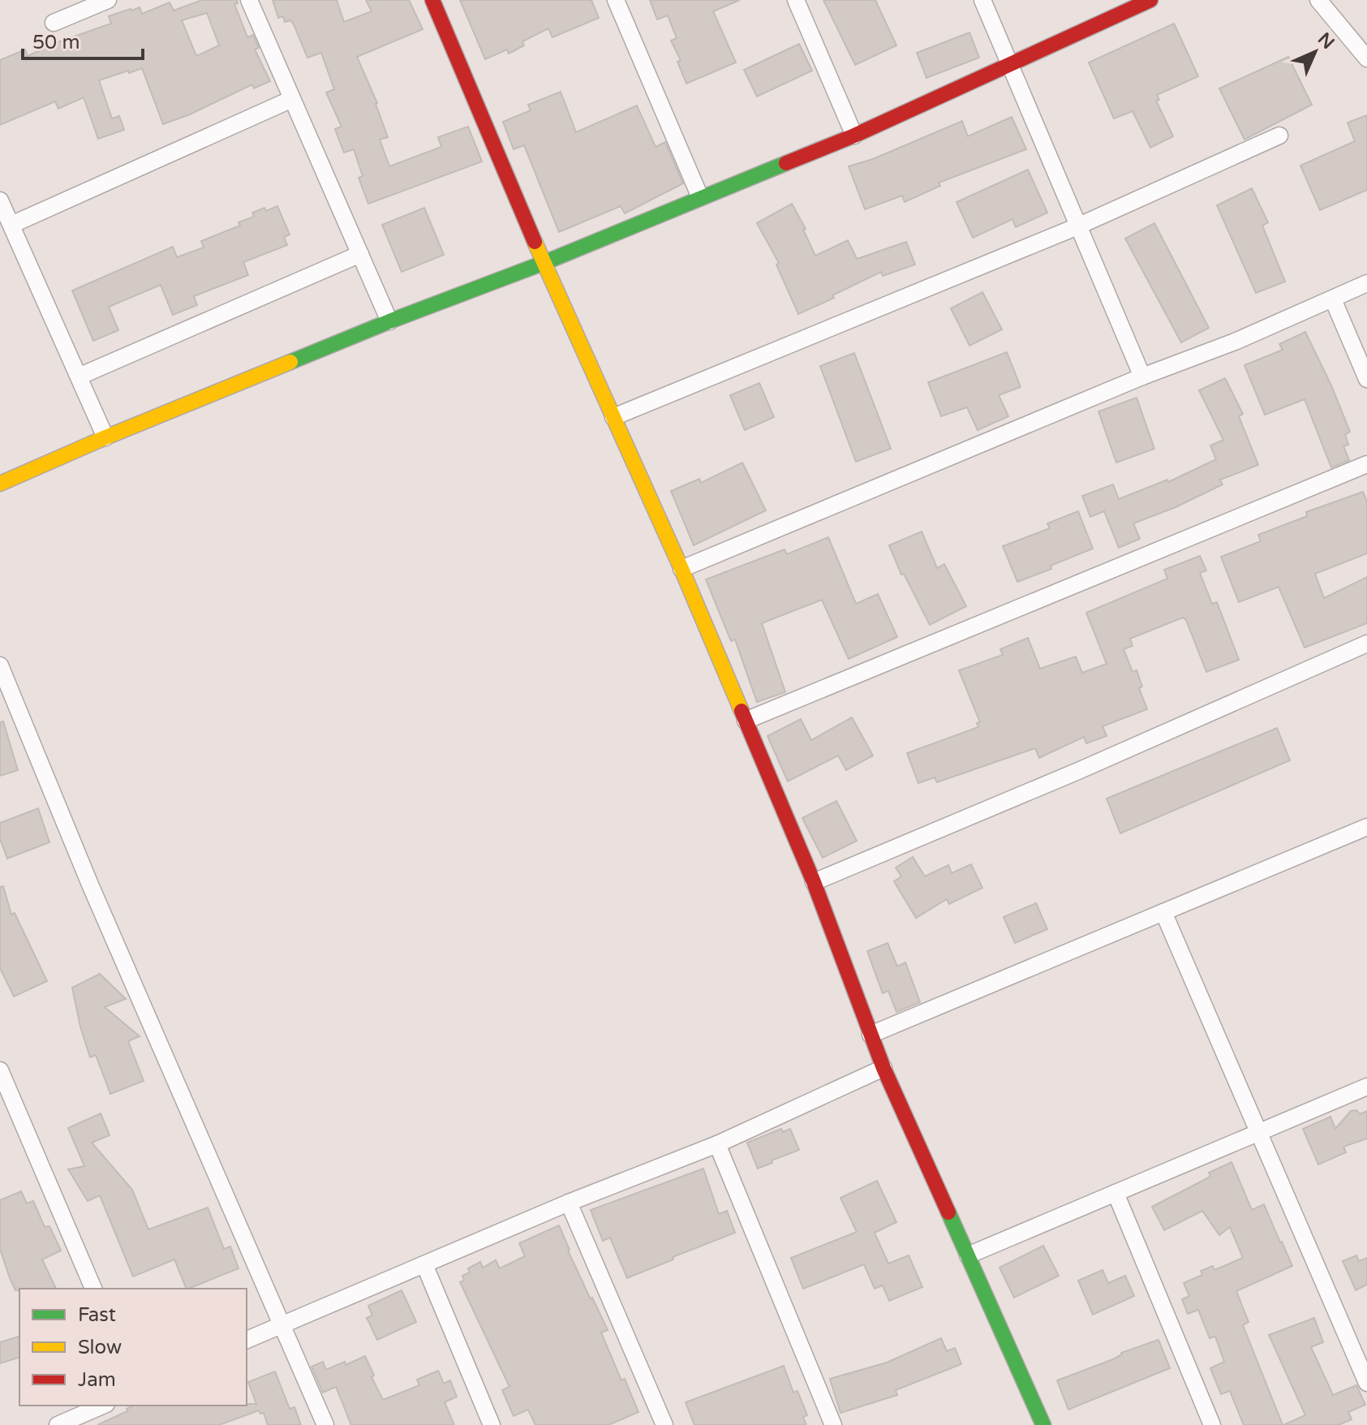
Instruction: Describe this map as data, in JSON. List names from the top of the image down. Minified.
{"legend":["Fast","Slow","Jam"],"scale_bar":"50 m","north":"top right"}
